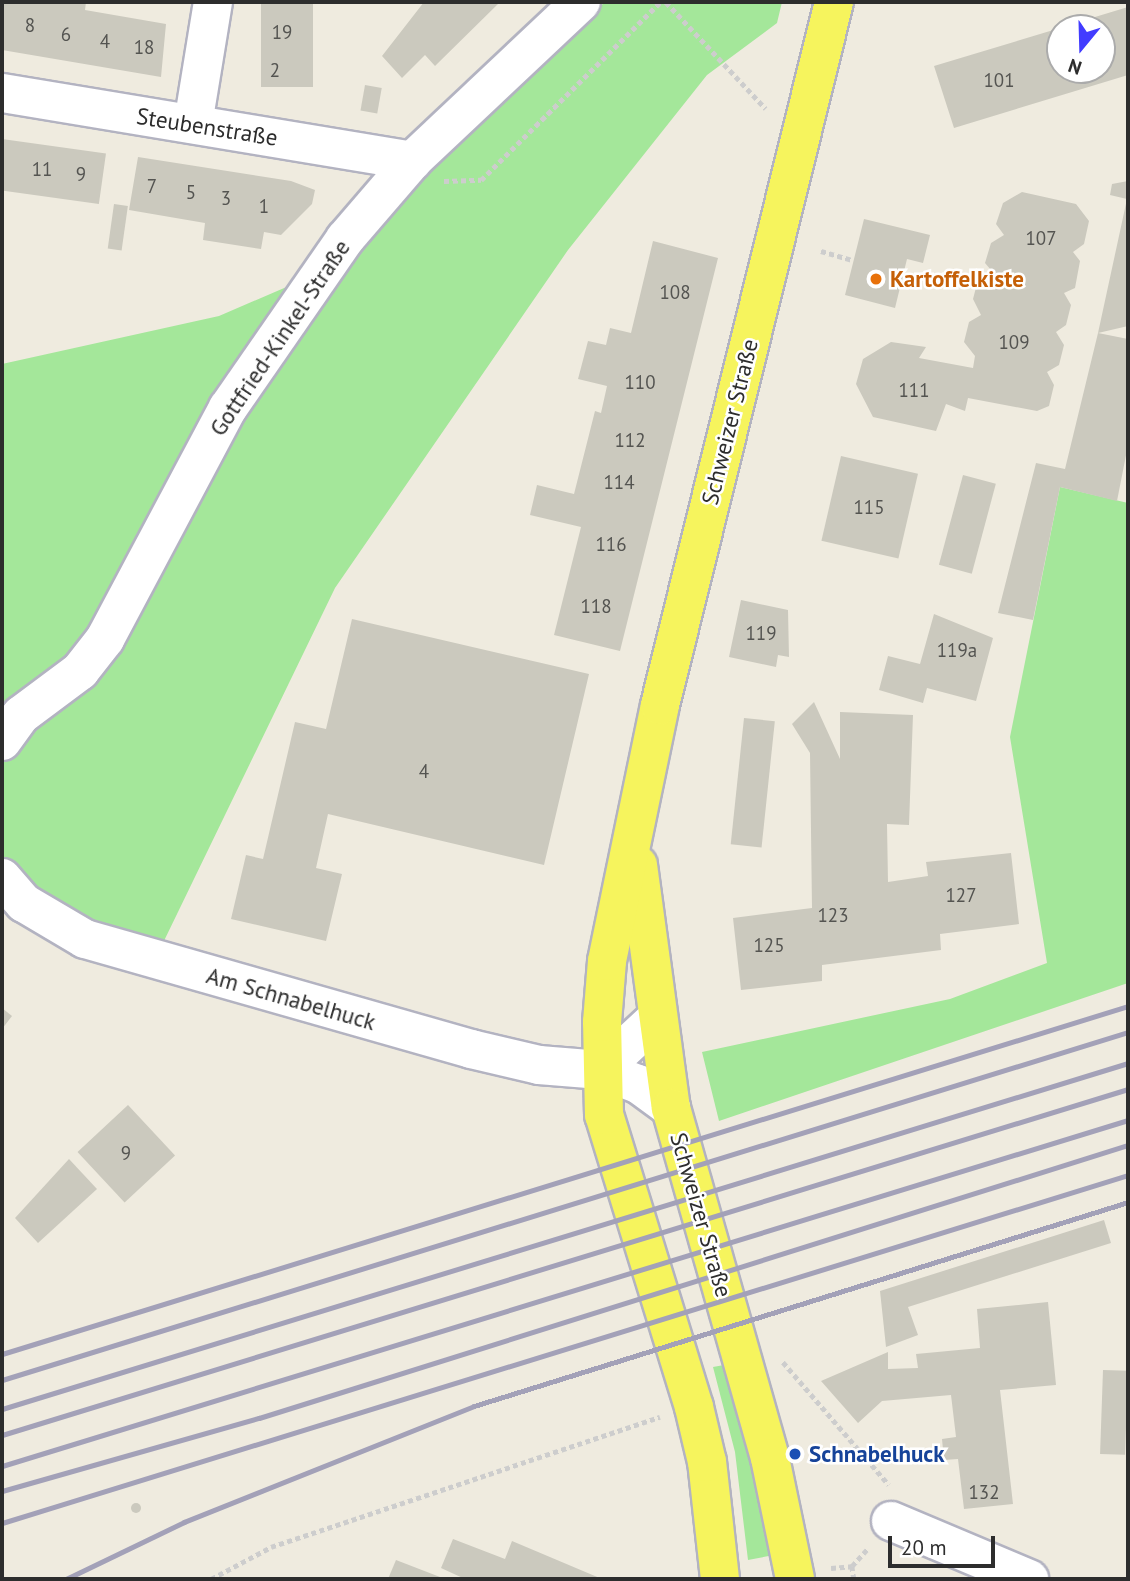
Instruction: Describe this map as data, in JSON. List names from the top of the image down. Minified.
{"streets":{"main road":["Schweizer Straße"],"street":["Steubenstraße","Gottfried-Kinkel-Straße","Am Schnabelhuck"]},"crossings":[["Steubenstraße","Gottfried-Kinkel-Straße"],["Schweizer Straße","Am Schnabelhuck"]],"places":["Kartoffelkiste","Schnabelhuck"],"house_numbers":["8","19","6","4","18","2","101","11","9","7","5","3","1","107","108","109","110","111","112","114","115","116","118","119","119a","4","127","123","125","9","132"],"scale_bar":"20 m","north":"bottom"}
